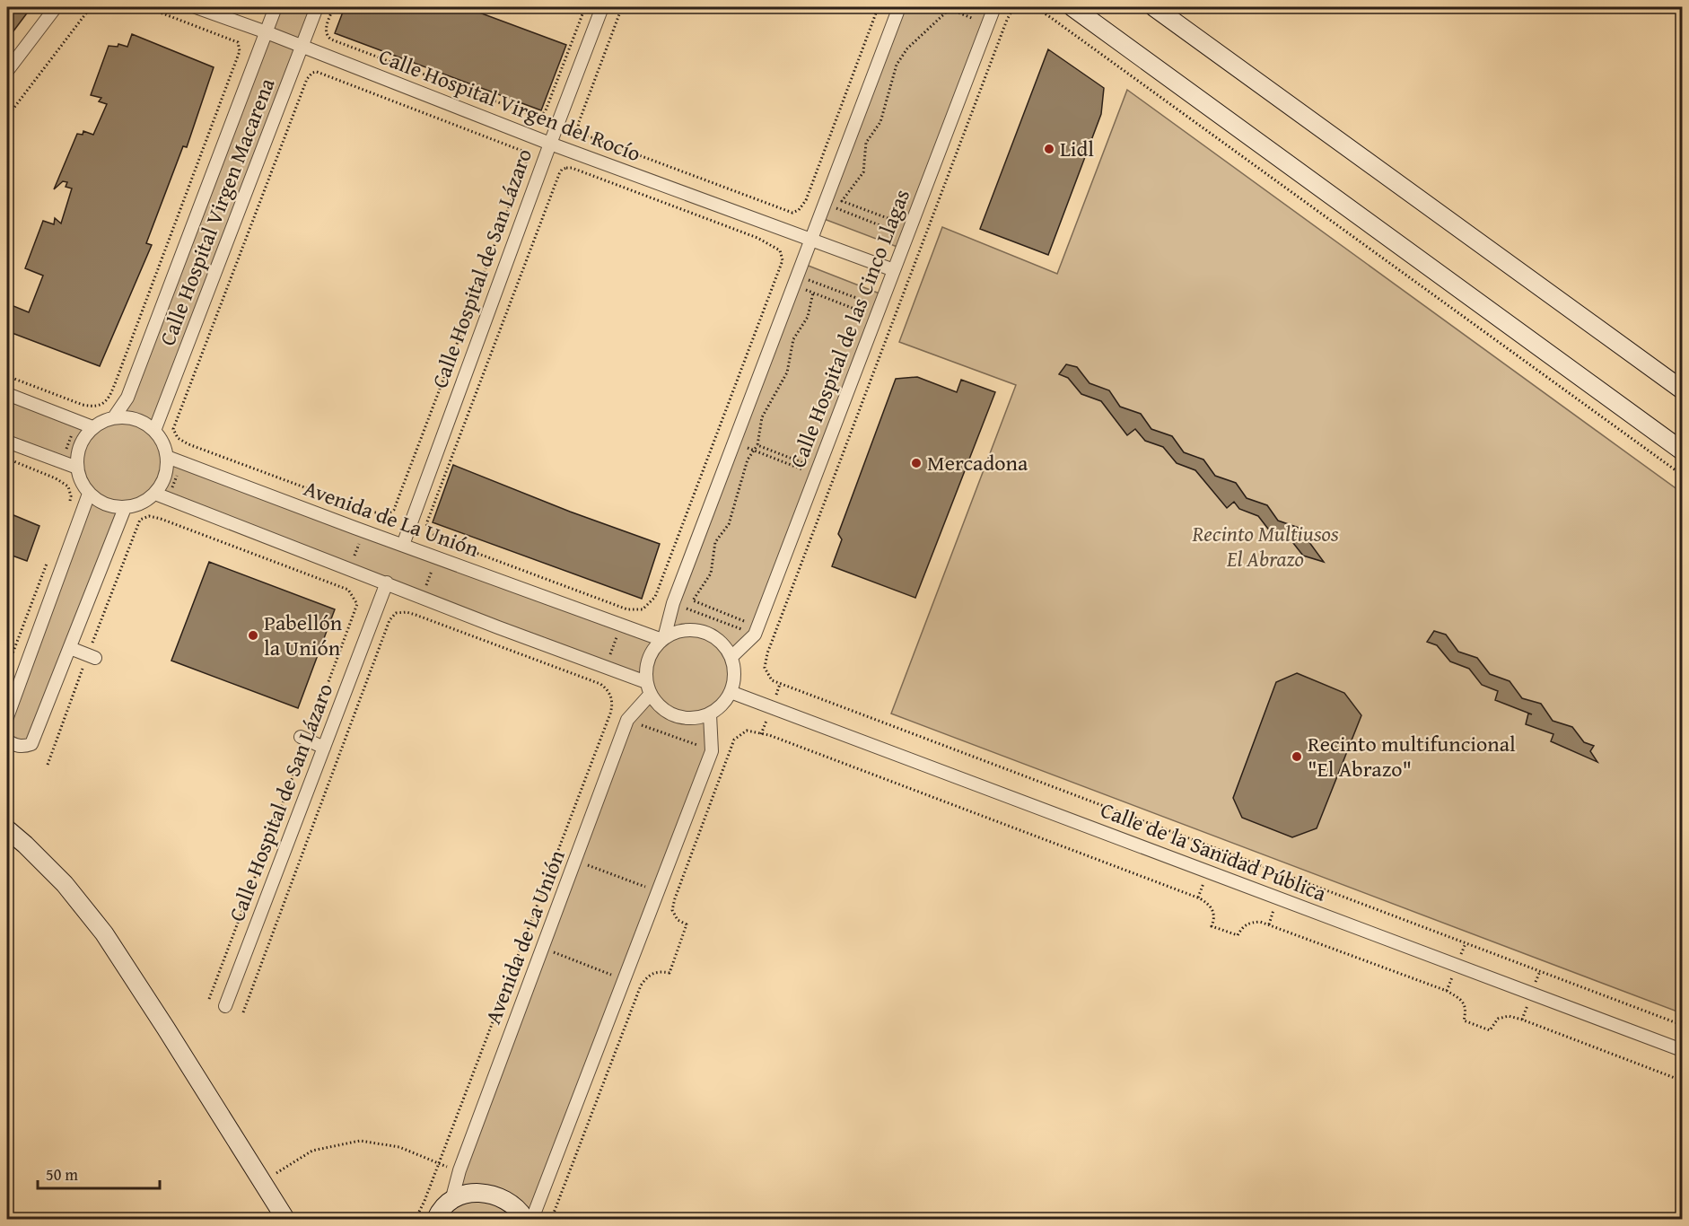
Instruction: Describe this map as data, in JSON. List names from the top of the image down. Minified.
{"streets":{"street":["Calle Hospital Virgen del Rocío","Calle Hospital Virgen Macarena","Calle Hospital de San Lázaro","Calle Hospital de las Cinco Llagas","Avenida de La Unión","Calle de la Sanidad Pública"]},"crossings":[["Calle Hospital Virgen del Rocío","Calle Hospital Virgen Macarena"],["Calle Hospital Virgen del Rocío","Calle Hospital de San Lázaro"],["Calle Hospital Virgen del Rocío","Calle Hospital de las Cinco Llagas"],["Calle Hospital Virgen Macarena","Avenida de La Unión"],["Calle Hospital de San Lázaro","Avenida de La Unión"],["Calle Hospital de las Cinco Llagas","Avenida de La Unión"],["Calle Hospital de las Cinco Llagas","Calle de la Sanidad Pública"],["Avenida de La Unión","Calle de la Sanidad Pública"]],"parks":["Recinto Multiusos El Abrazo"],"places":["Lidl","Mercadona","Pabellón la Unión","Recinto multifuncional \"El Abrazo\""],"scale_bar":"50 m"}
